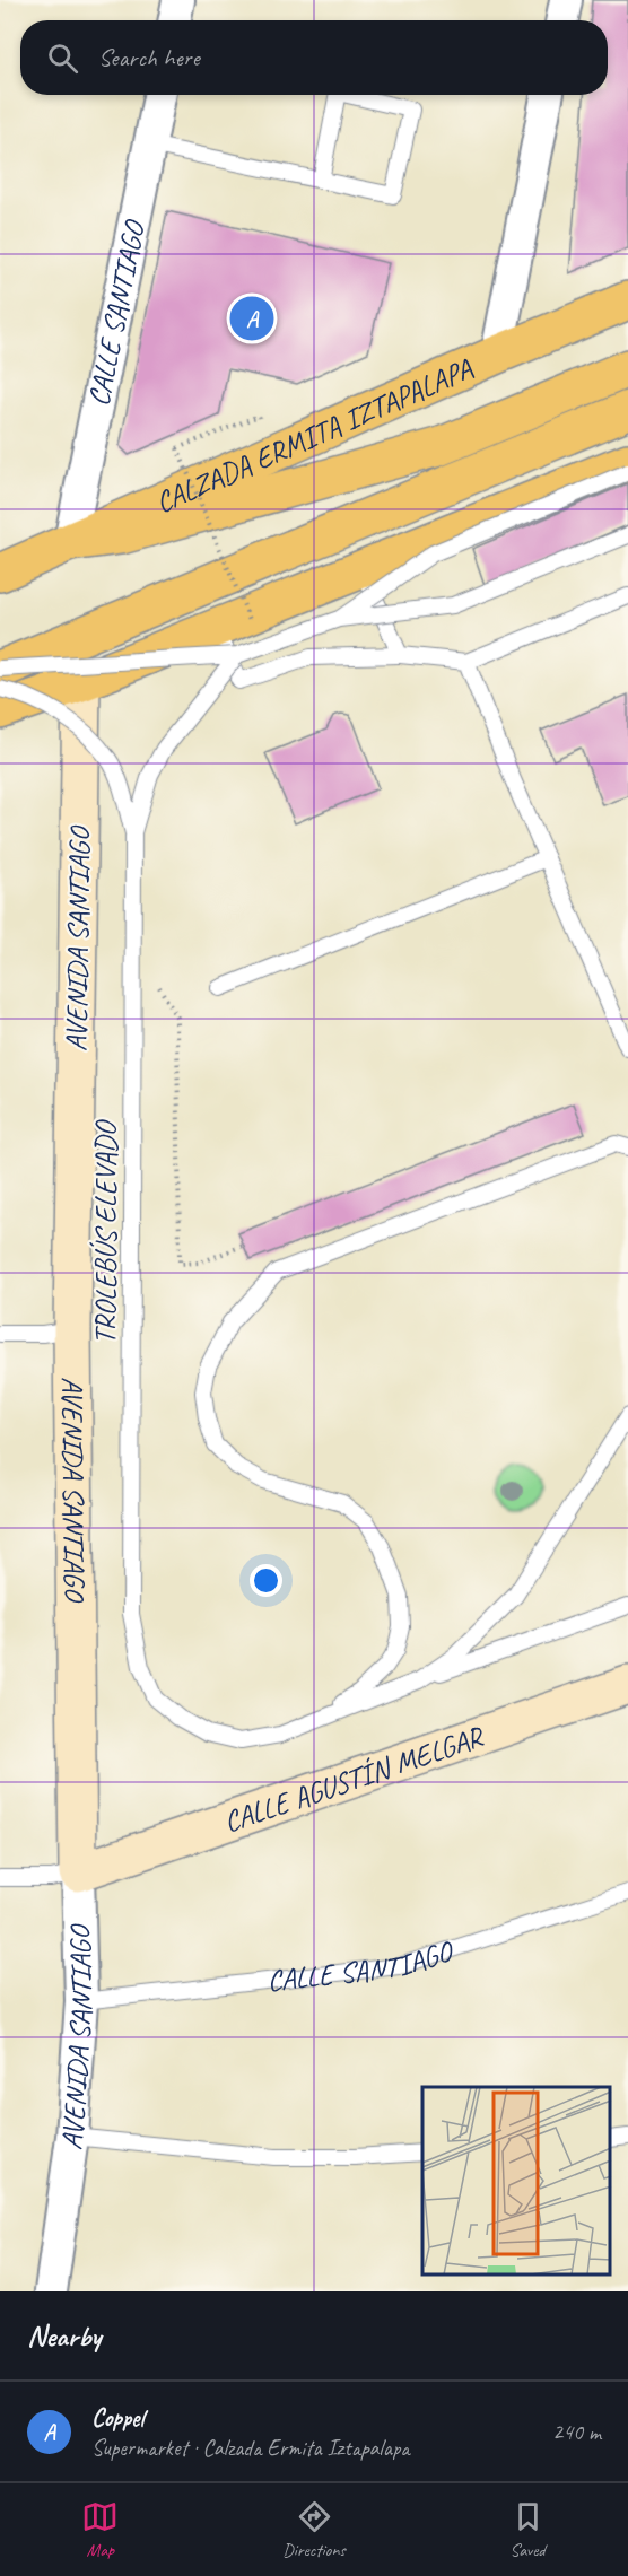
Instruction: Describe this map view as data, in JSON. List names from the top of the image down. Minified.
{"streets":{"main road":["CALZADA ERMITA IZTAPALAPA"],"street":["CALLE SANTIAGO","AVENIDA SANTIAGO","CALLE AGUSTÍN MELGAR"],"lane":["TROLEBÚS ELEVADO"]},"crossings":[["CALLE SANTIAGO","CALZADA ERMITA IZTAPALAPA"],["CALLE SANTIAGO","AVENIDA SANTIAGO"],["AVENIDA SANTIAGO","CALLE AGUSTÍN MELGAR"]],"page":{"search":"Search here","pins":"A","heading":"Nearby","list":[{"mark":"A","name":"Coppel","note":"Supermarket · Calzada Ermita Iztapalapa","value":"240 m"}],"nav":["Map","Directions","Saved"]}}
